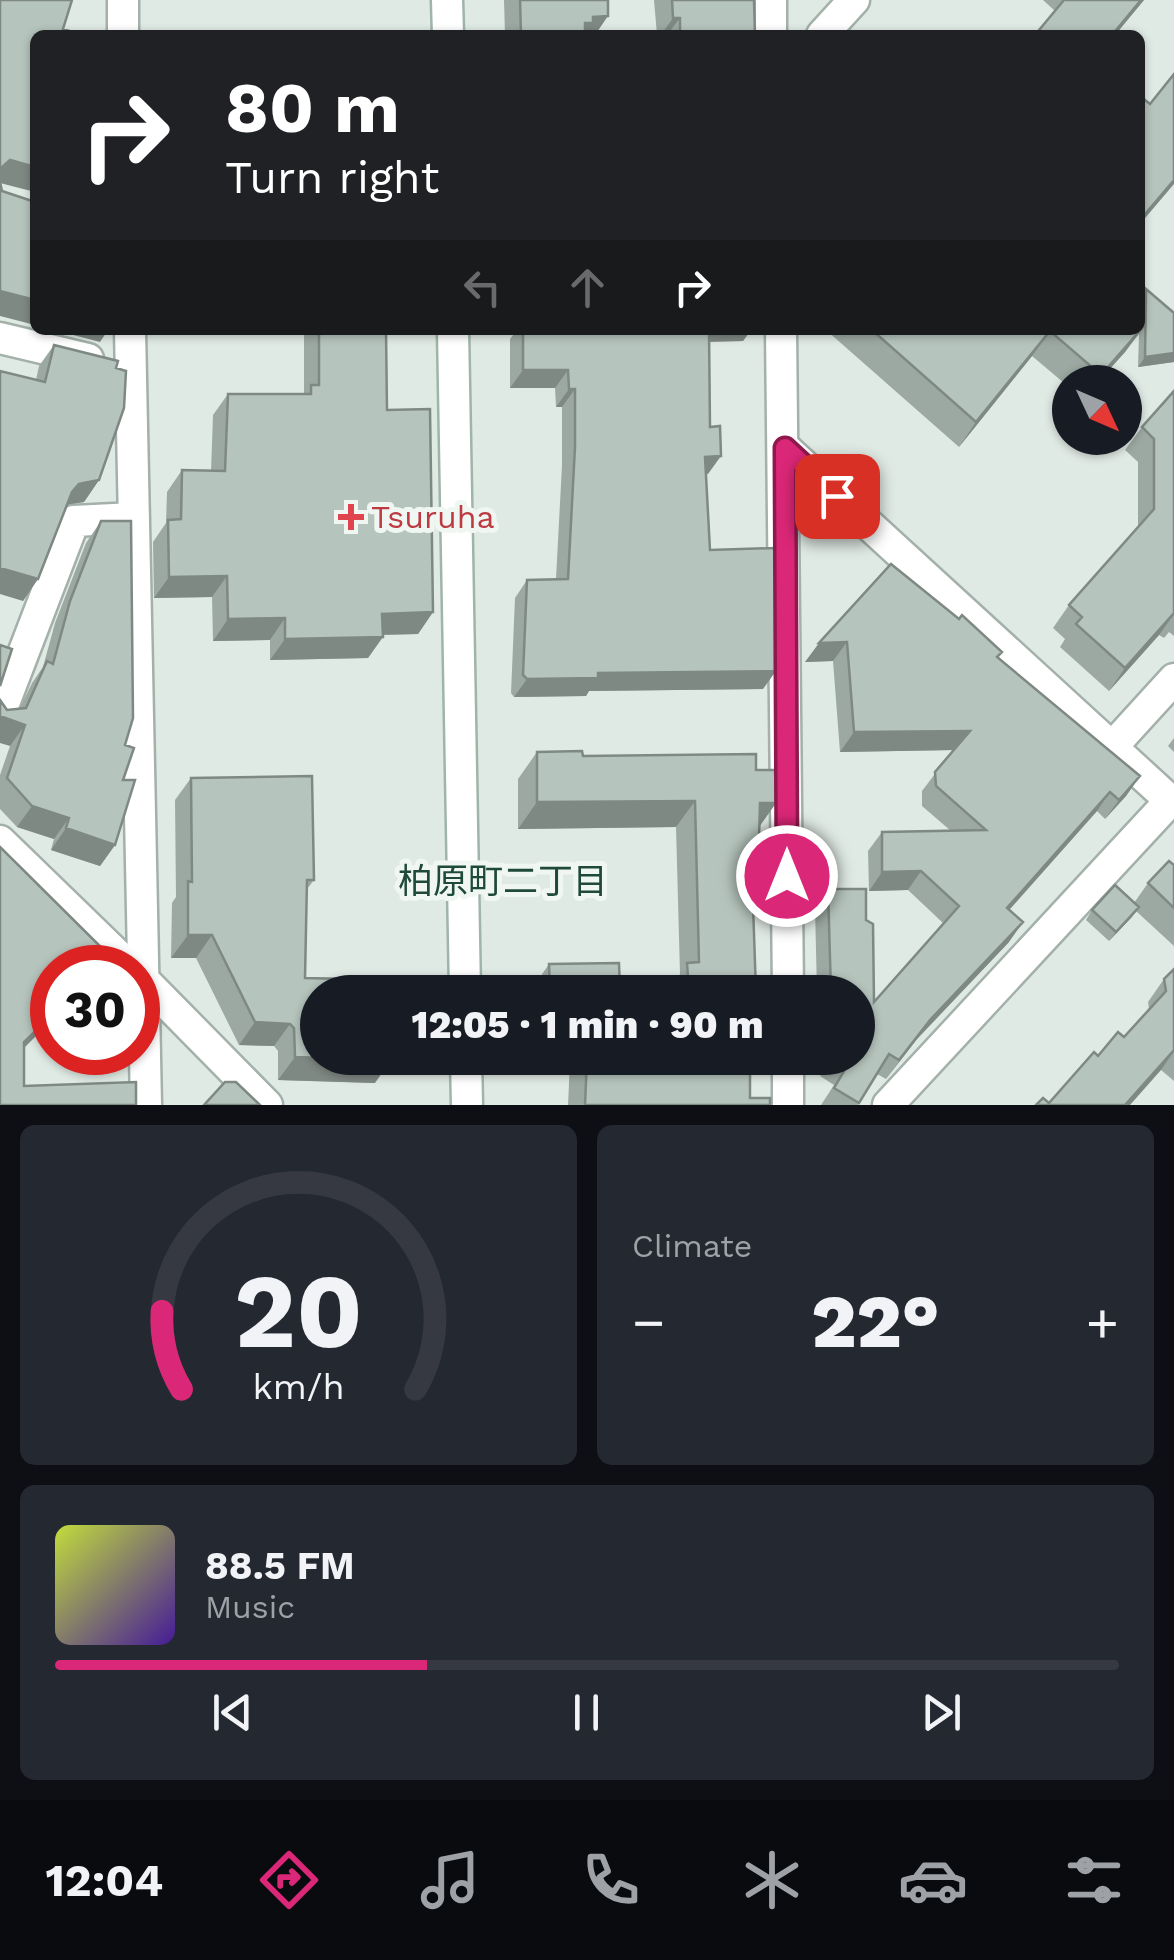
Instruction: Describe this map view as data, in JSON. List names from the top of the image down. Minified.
{"districts":["柏原町二丁目"],"places":{"health":["Tsuruha"]},"north":"bottom right","page":{"turn":["80 m","Turn right"],"limit":"30","trip":"12:05 · 1 min · 90 m","tile":"Climate","heat":["−","22°","+"],"song":["88.5 FM","Music"],"tabs":"12:04","gauge":["20","km/h"]}}
